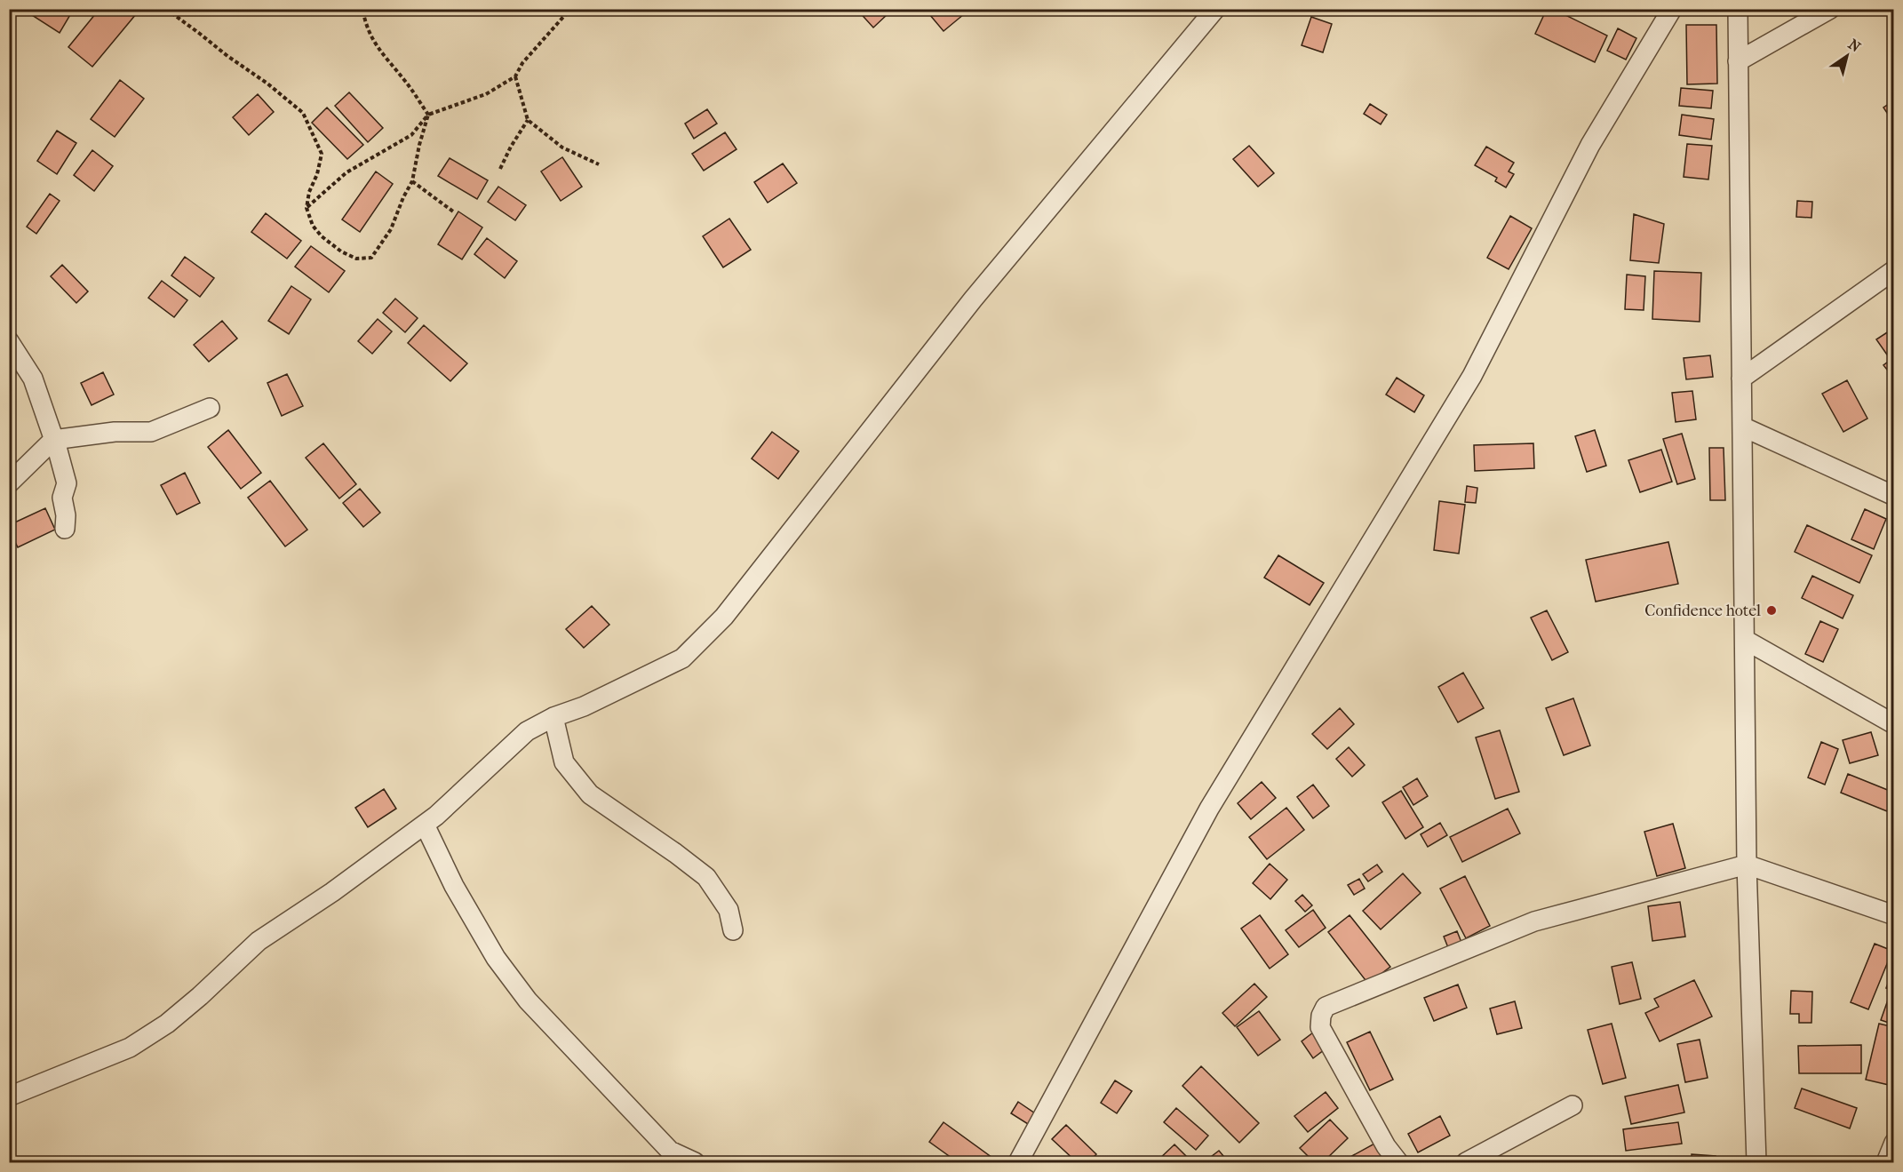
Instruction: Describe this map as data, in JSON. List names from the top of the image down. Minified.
{"places":["Confidence hotel"],"north":"top right"}
